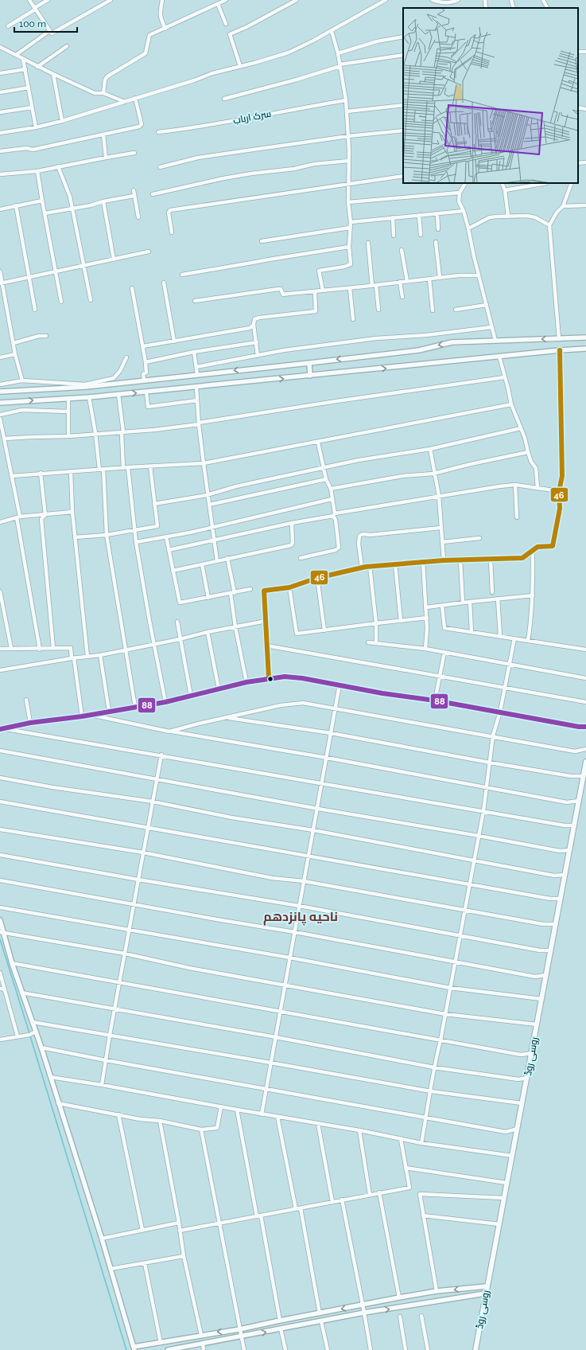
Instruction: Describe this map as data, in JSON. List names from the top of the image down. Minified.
{"streets":{"main road":["روسی روڈ"],"street":["سرک ارباب"]},"districts":["ناحیه پانزدهم"],"lines":["transit line 46","transit line 88"],"scale_bar":"100 m"}
